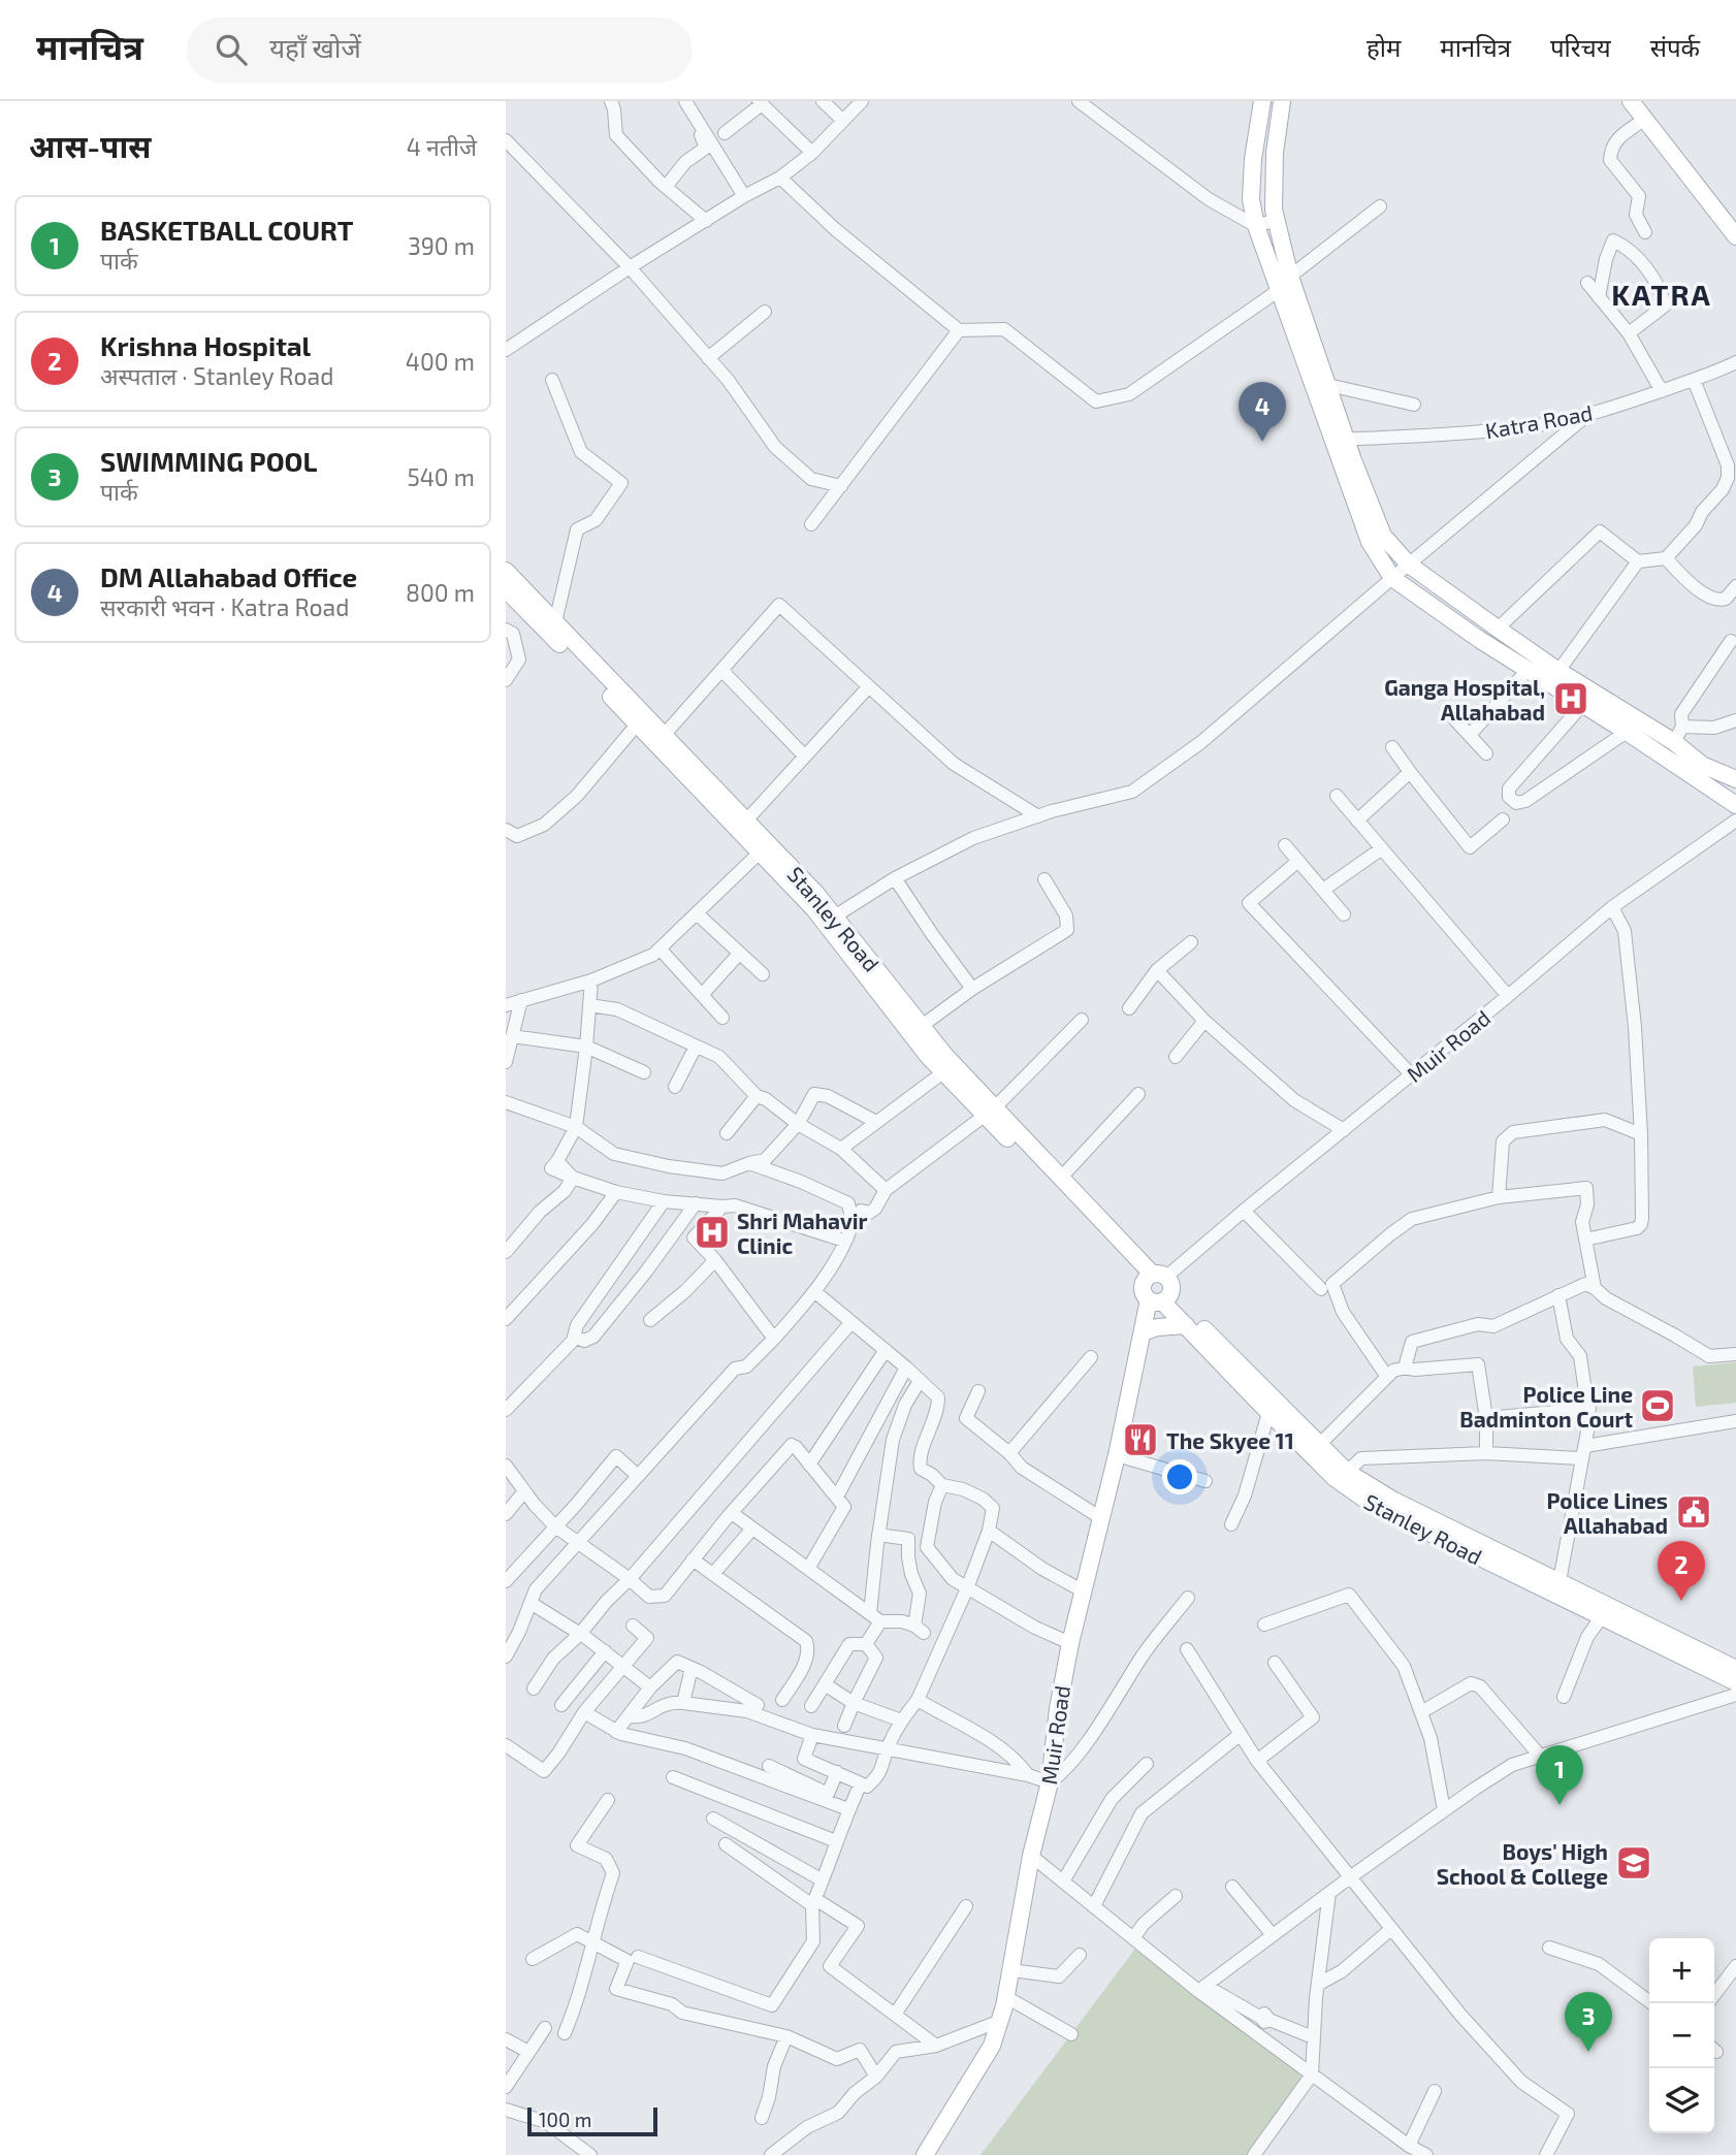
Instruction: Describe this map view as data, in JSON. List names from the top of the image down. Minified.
{"streets":{"main road":["Stanley Road","Muir Road"],"street":["Katra Road"]},"crossings":[["Stanley Road","Muir Road"]],"districts":["KATRA"],"places":{"hospital":["Ganga Hospital, Allahabad","Shri Mahavir Clinic"],"sports":["Police Line Badminton Court"],"restaurant":["The Skyee 11"],"public building":["Police Lines Allahabad"],"school or university":["Boys' High School & College"]},"scale_bar":"100 m","page":{"header":"मानचित्र","search":"यहाँ खोजें","nav":["होम","मानचित्र","परिचय","संपर्क"],"heading":["आस-पास","4 नतीजे"],"list":[{"mark":"1","name":"BASKETBALL COURT","note":"पार्क","value":"390 m"},{"mark":"2","name":"Krishna Hospital","note":"अस्पताल · Stanley Road","value":"400 m"},{"mark":"3","name":"SWIMMING POOL","note":"पार्क","value":"540 m"},{"mark":"4","name":"DM Allahabad Office","note":"सरकारी भवन · Katra Road","value":"800 m"}],"pins":["4","2","1","3"],"map_buttons":["+","−"],"scale":"100 m"}}
